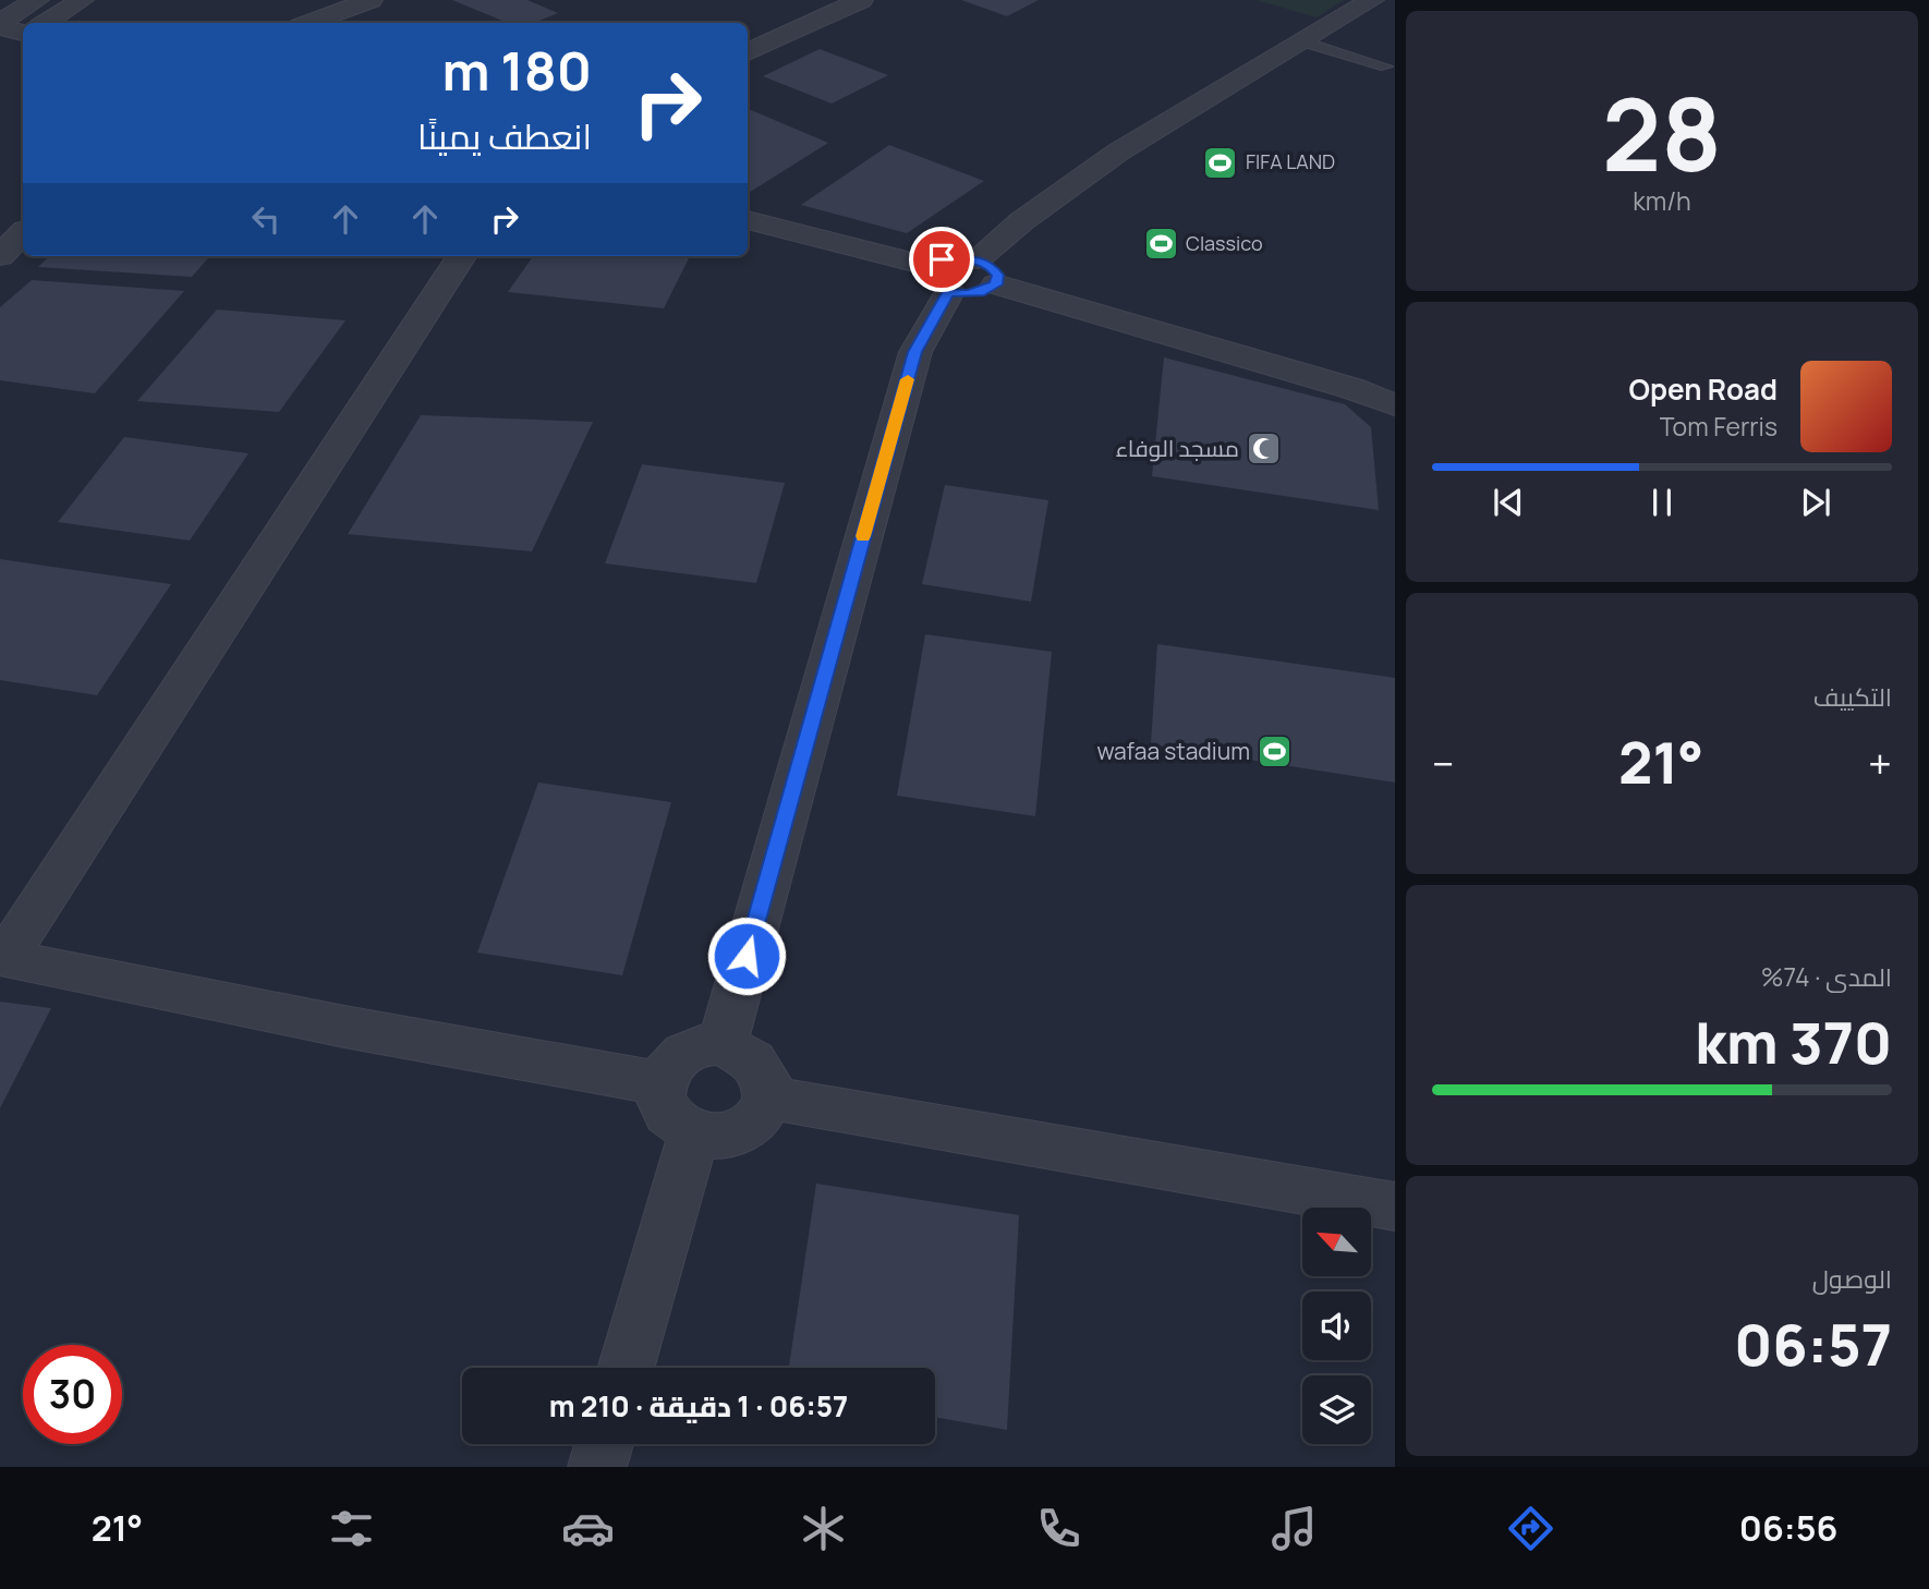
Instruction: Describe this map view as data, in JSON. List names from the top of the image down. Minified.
{"places":{"sports":["FIFA LAND","Classico","wafaa stadium"],"mosque":["مسجد الوفاء"]},"north":"top left","page":{"tile":[["28","km/h"],"التكييف",["المدى · 74%","370 km"],["الوصول","06:57"]],"turn":["180 m","انعطف يمينًا"],"song":["Open Road","Tom Ferris"],"heat":["−","21°","+"],"limit":"30","trip":"06:57 · 1 دقيقة · 210 m","tabs":["06:56","21°"]}}
